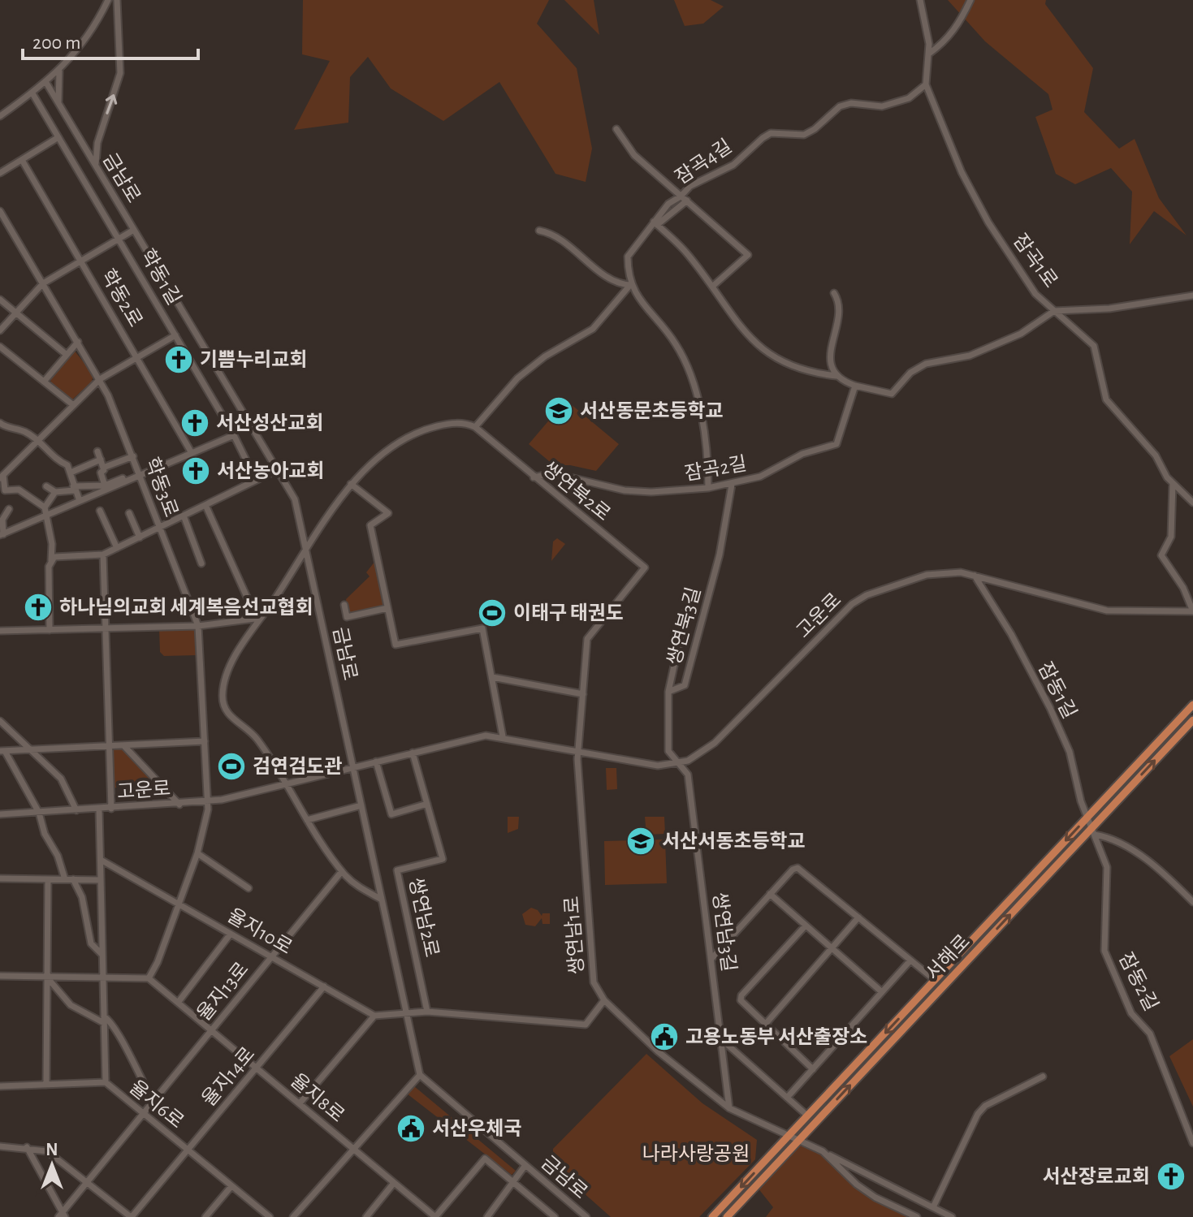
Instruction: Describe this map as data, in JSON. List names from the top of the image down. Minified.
{"streets":{"main road":["서해로"],"street":["잠곡4길","금남로","잠곡1로","학동1길","학동2로","잠곡2길","학동3로","쌍연북2로","고운로","쌍연북3길","잠동1길","쌍연남2로","율지10로","쌍연남3길","쌍연남1로","잠동2길","율지13로","율지14로","율지8로","율지6로"]},"crossings":[["잠곡4길","잠곡1로"],["금남로","고운로"],["잠곡1로","고운로"],["잠곡2길","쌍연북2로"],["잠곡2길","쌍연북3길"],["학동3로","고운로"],["학동3로","율지10로"],["학동3로","율지8로"],["쌍연북2로","쌍연남1로"],["고운로","쌍연북3길"],["고운로","잠동1길"],["고운로","쌍연남2로"],["고운로","쌍연남3길"],["고운로","쌍연남1로"],["쌍연북3길","쌍연남3길"],["잠동1길","서해로"],["잠동1길","잠동2길"],["율지10로","율지13로"],["율지10로","율지14로"],["쌍연남3길","쌍연남1로"],["쌍연남3길","서해로"],["쌍연남1로","서해로"],["서해로","잠동2길"],["율지13로","율지8로"],["율지13로","율지6로"],["율지14로","율지8로"],["율지14로","율지6로"]],"parks":["나라사랑공원"],"places":{"church":["기쁨누리교회","서산성산교회","서산농아교회","하나님의교회 세계복음선교협회","서산장로교회"],"school or university":["서산동문초등학교","서산서동초등학교"],"sports":["이태구 태권도","검연검도관"],"public building":["고용노동부 서산출장소","서산우체국"]},"scale_bar":"200 m","north":"top"}
